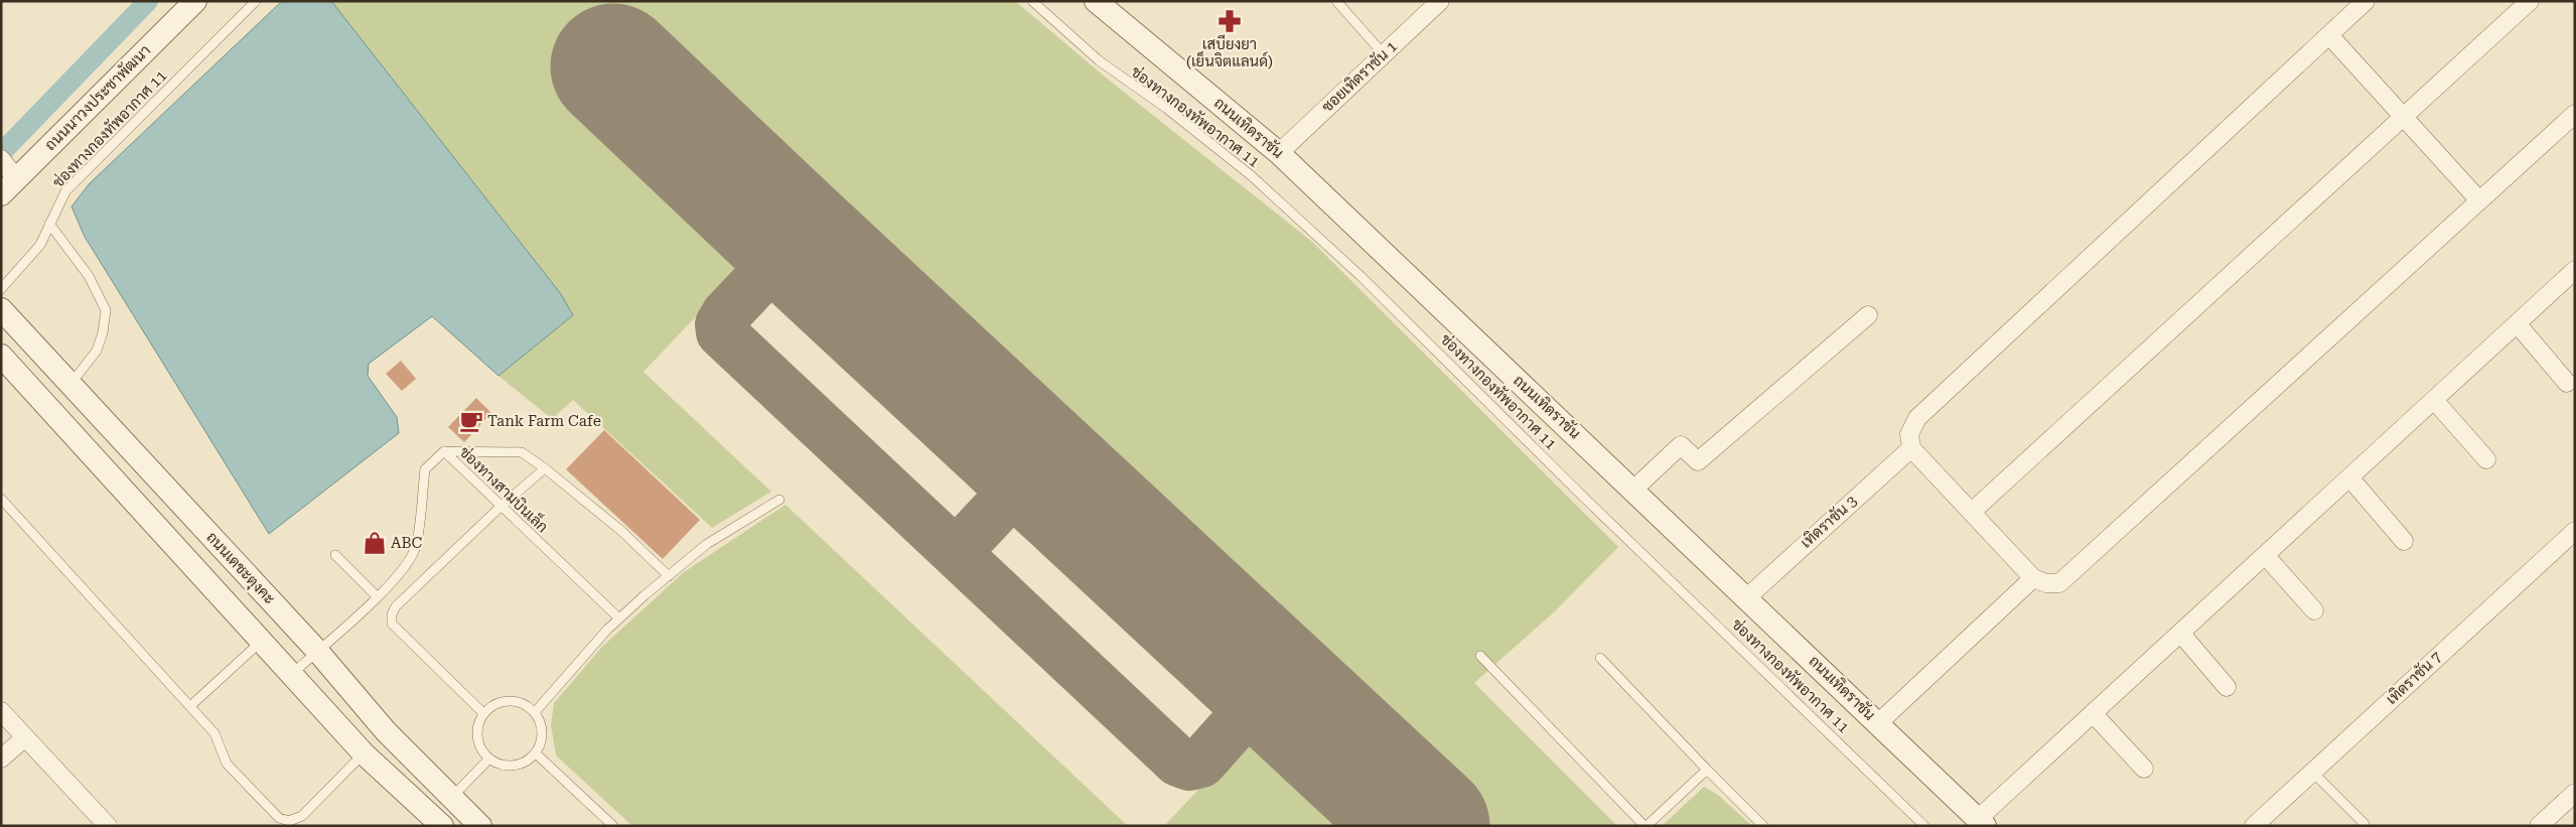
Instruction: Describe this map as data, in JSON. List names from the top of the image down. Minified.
{"streets":{"street":["ซอยเทิดราชัน 1","ถนนนาวงประชาพัฒนา","ถนนเทิดราชัน","เทิดราชัน 3","ถนนเดชะตุงคะ","เทิดราชัน 7"],"lane":["ช่องทางกองทัพอากาศ 11","ช่องทางสามบินเล็ก"]},"crossings":[["ซอยเทิดราชัน 1","ถนนเทิดราชัน"],["ถนนเทิดราชัน","เทิดราชัน 3"],["ช่องทางสามบินเล็ก","ถนนเดชะตุงคะ"]],"places":{"pharmacy":["เสบียงยา (เย็นจิตแลนด์)"],"cafe":["Tank Farm Cafe"],"shop":["ABC"]}}
